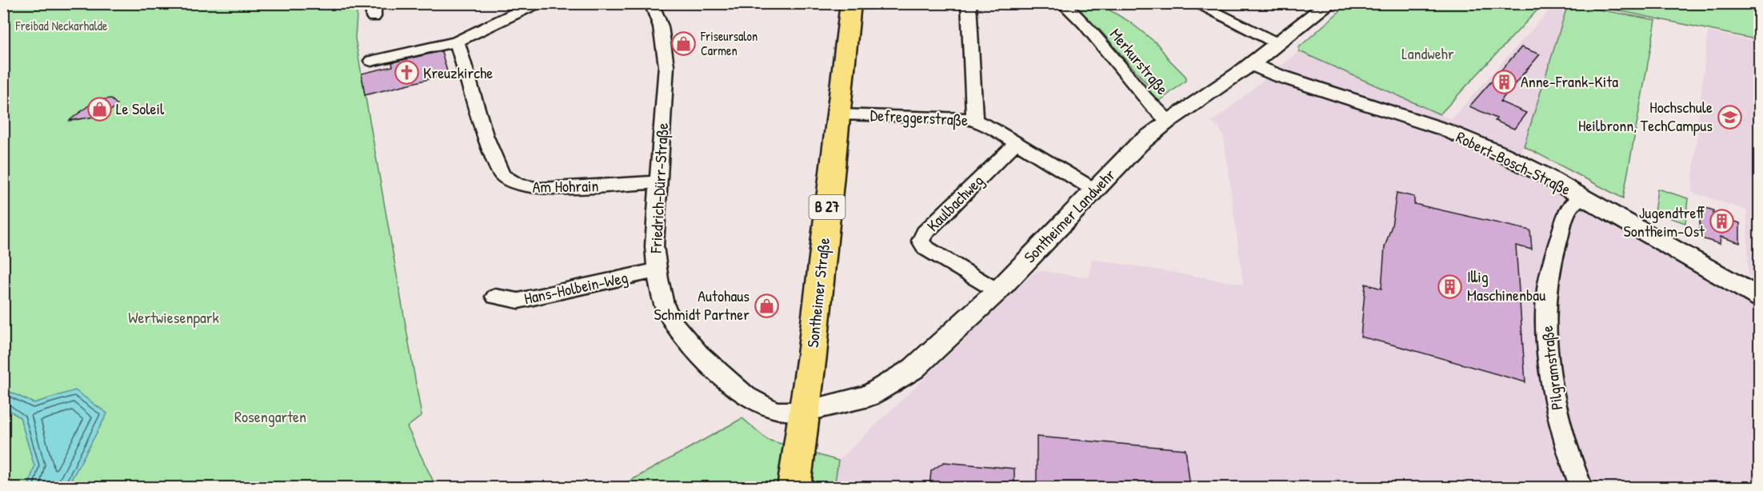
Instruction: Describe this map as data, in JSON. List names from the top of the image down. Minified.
{"streets":{"main road":["B 27","Sontheimer Straße"],"street":["Merkurstraße","Defreggerstraße","Robert-Bosch-Straße","Am Hohrain","Friedrich-Dürr-Straße","Kaulbachweg","Sontheimer Landwehr","Hans-Holbein-Weg","Pilgramstraße"]},"crossings":[["Merkurstraße","Sontheimer Landwehr"],["Defreggerstraße","Kaulbachweg"],["Defreggerstraße","Sontheimer Landwehr"],["Defreggerstraße","Sontheimer Straße"],["Robert-Bosch-Straße","Sontheimer Landwehr"],["Robert-Bosch-Straße","Pilgramstraße"],["Am Hohrain","Friedrich-Dürr-Straße"],["Friedrich-Dürr-Straße","B 27"],["Friedrich-Dürr-Straße","Sontheimer Landwehr"],["Friedrich-Dürr-Straße","Hans-Holbein-Weg"],["Friedrich-Dürr-Straße","Sontheimer Straße"],["Kaulbachweg","Sontheimer Landwehr"],["B 27","Sontheimer Landwehr"],["B 27","Sontheimer Straße"],["Sontheimer Landwehr","Sontheimer Straße"]],"parks":["Freibad Neckarhalde","Landwehr","Wertwiesenpark","Rosengarten"],"places":{"shop":["Friseursalon Carmen","Le Soleil","Autohaus Schmidt Partner"],"church":["Kreuzkirche"],"building":["Anne-Frank-Kita","Jugendtreff Sontheim-Ost","Illig Maschinenbau"],"school or university":["Hochschule Heilbronn, TechCampus"]}}
